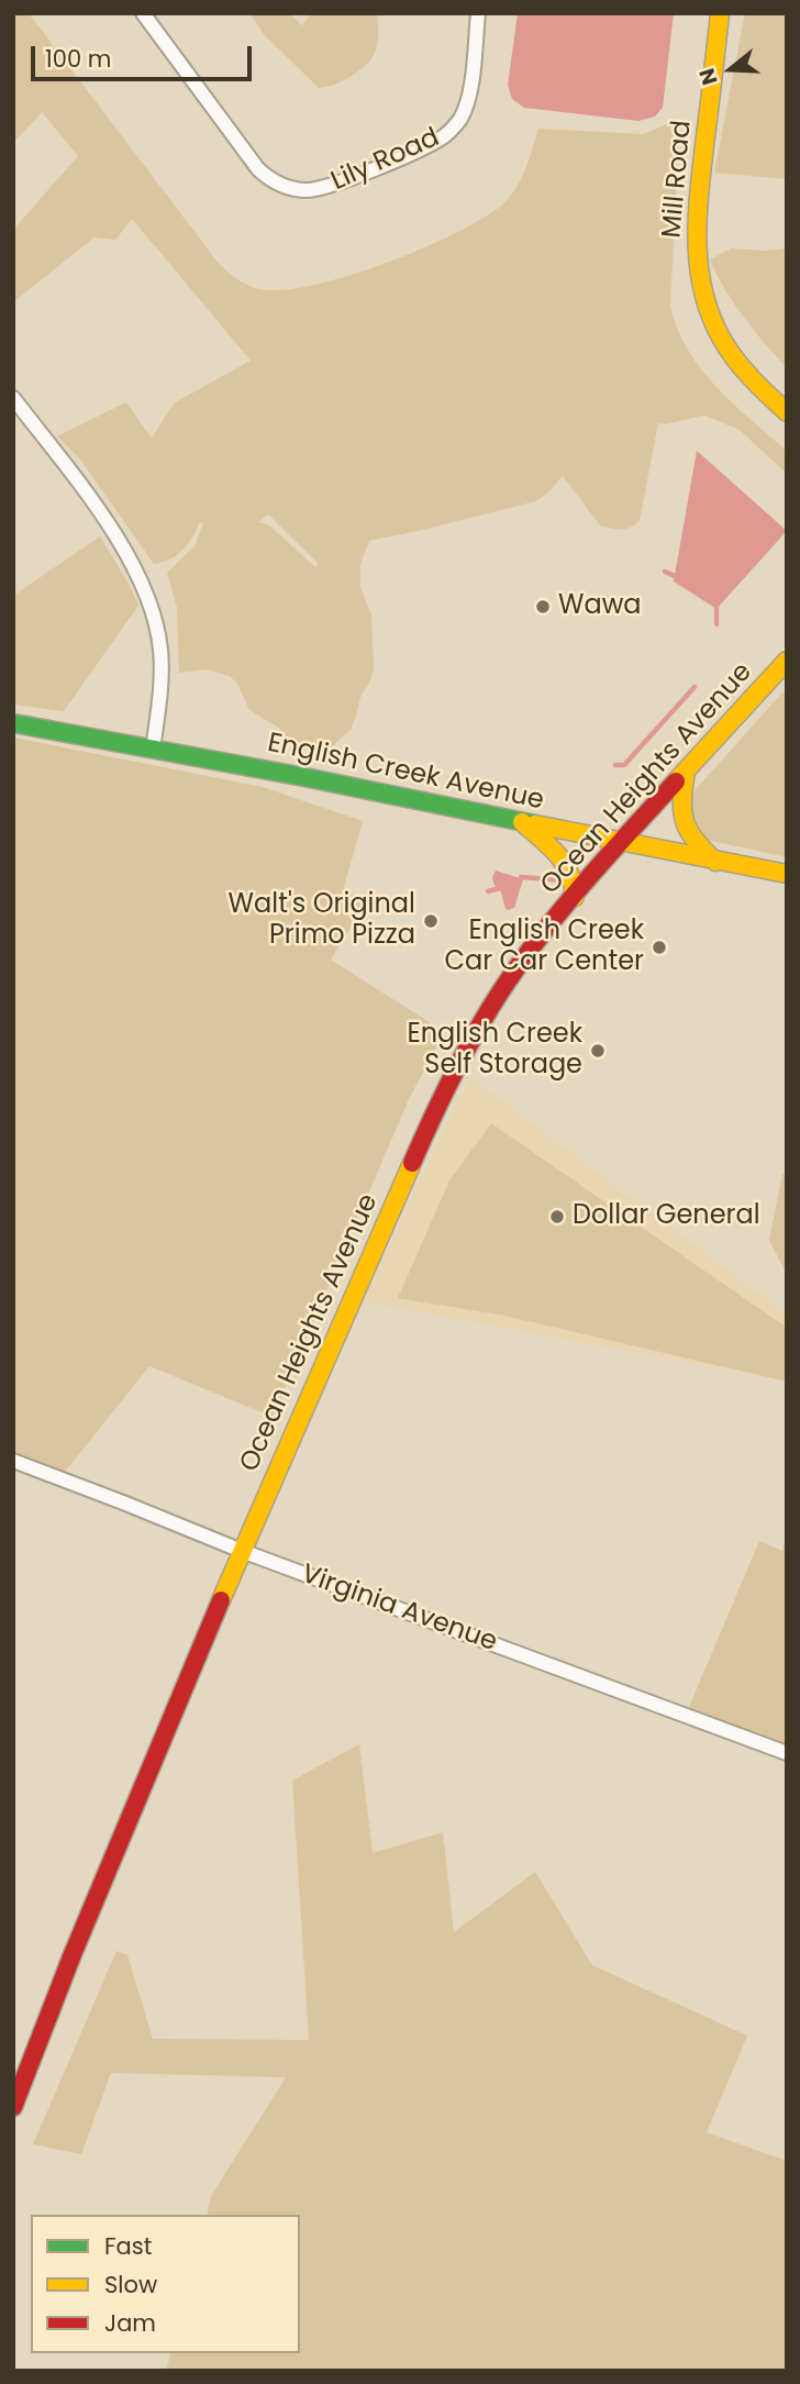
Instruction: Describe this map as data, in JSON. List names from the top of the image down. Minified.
{"streets":{"main road":["Mill Road","English Creek Avenue","Ocean Heights Avenue"],"street":["Lily Road","Virginia Avenue"]},"crossings":[["English Creek Avenue","Ocean Heights Avenue"],["Ocean Heights Avenue","Virginia Avenue"]],"places":["Wawa","Walt's Original Primo Pizza","English Creek Car Car Center","English Creek Self Storage","Dollar General"],"legend":["Fast","Slow","Jam"],"scale_bar":"100 m","north":"left"}
